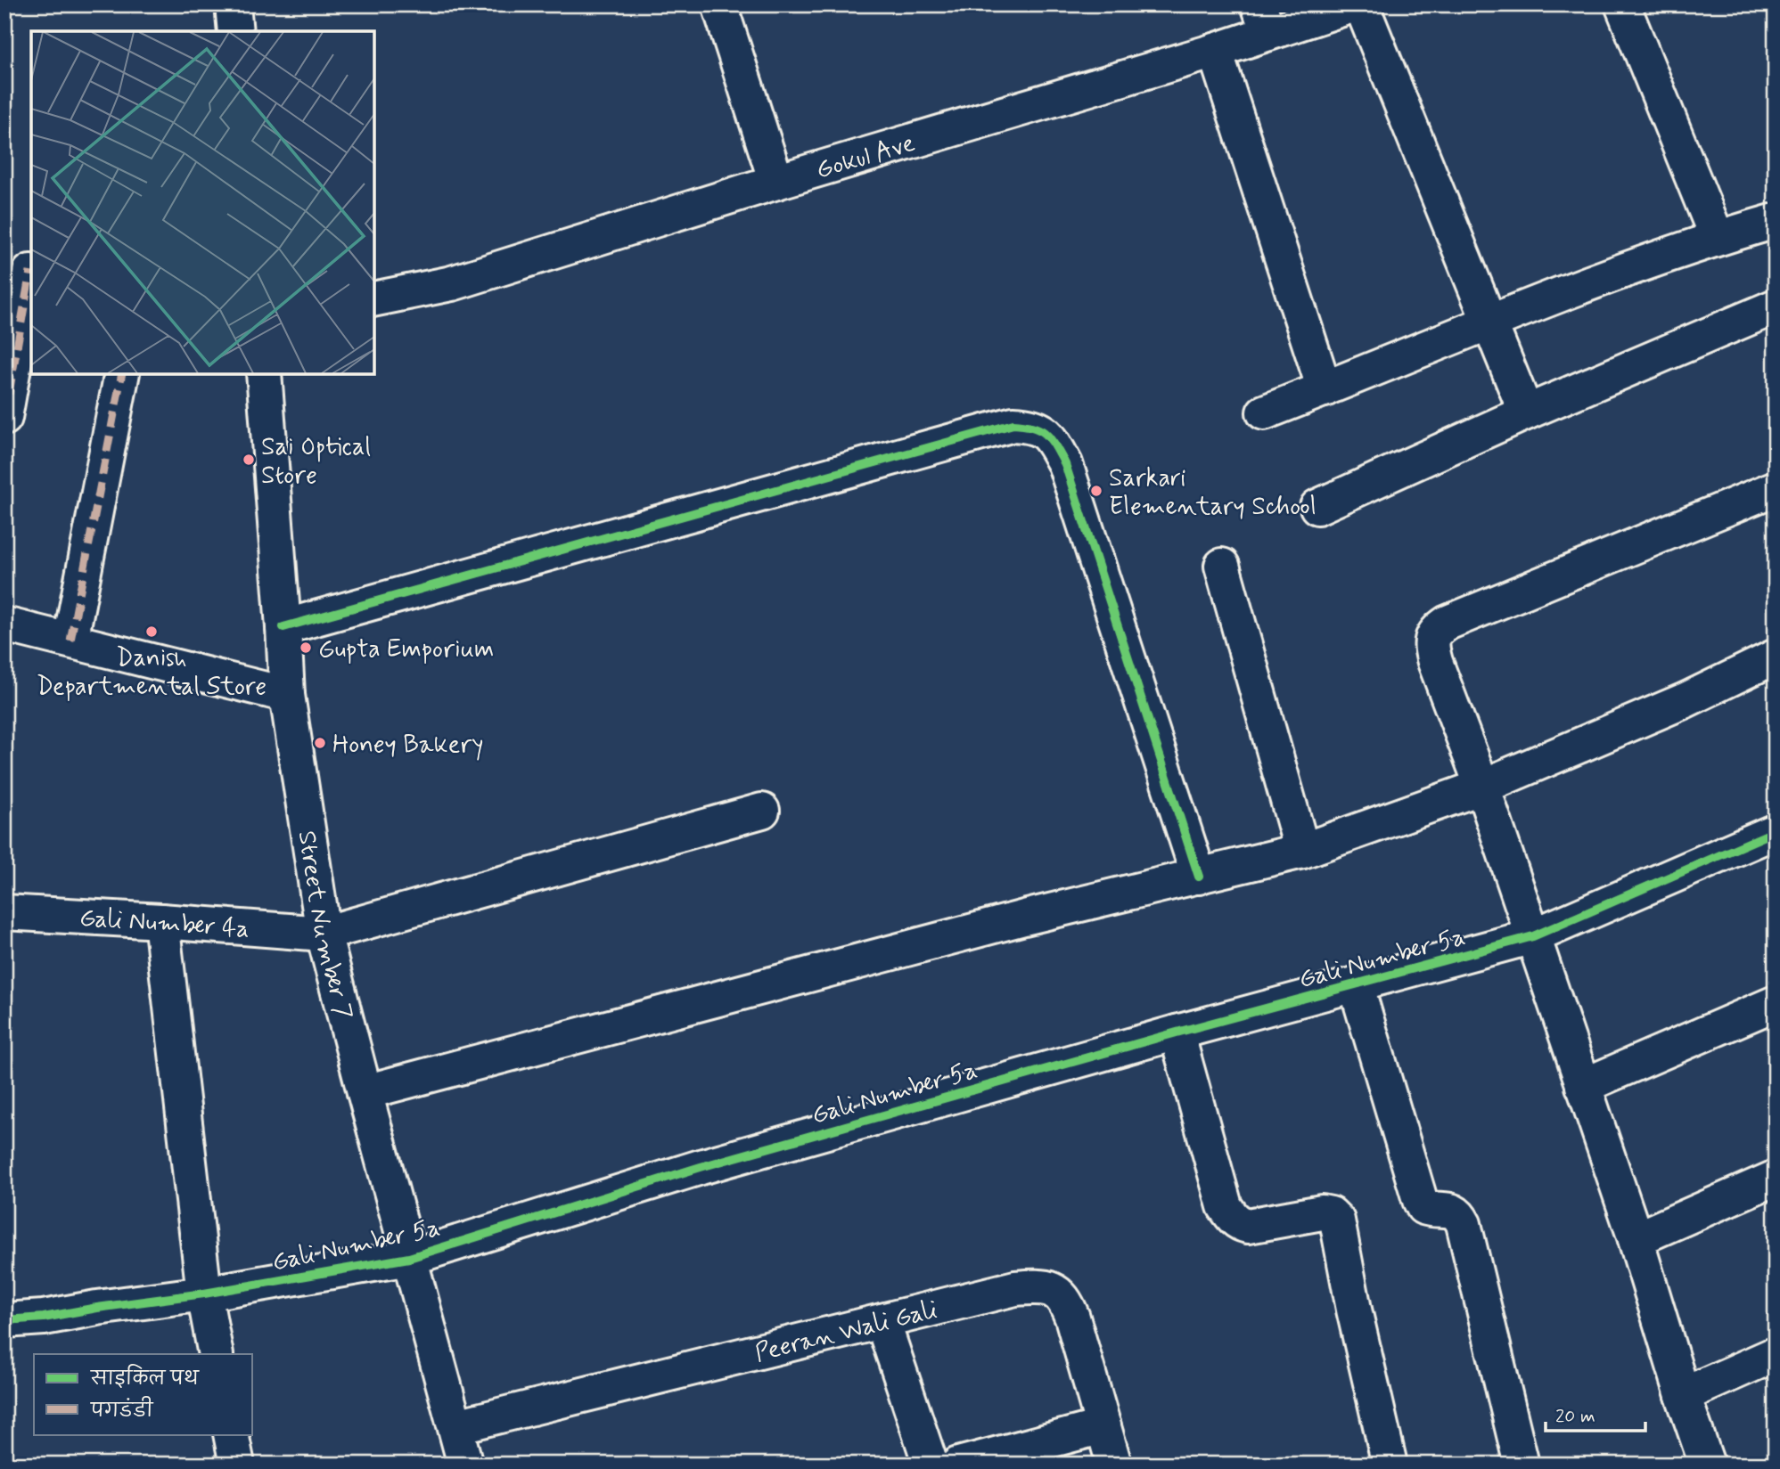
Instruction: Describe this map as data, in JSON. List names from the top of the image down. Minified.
{"streets":{"street":["Gokul Ave","Gali Number 4a","Street Number 7","Gali Number 5a","Peeran Wali Gali"]},"crossings":[["Gali Number 4a","Street Number 7"],["Street Number 7","Gali Number 5a"],["Street Number 7","Peeran Wali Gali"]],"places":["Sai Optical Store","Sarkari Elementary School","Danish Departmental Store","Gupta Emporium","Honey Bakery"],"legend":["साइकिल पथ","पगडंडी"],"scale_bar":"20 m"}
